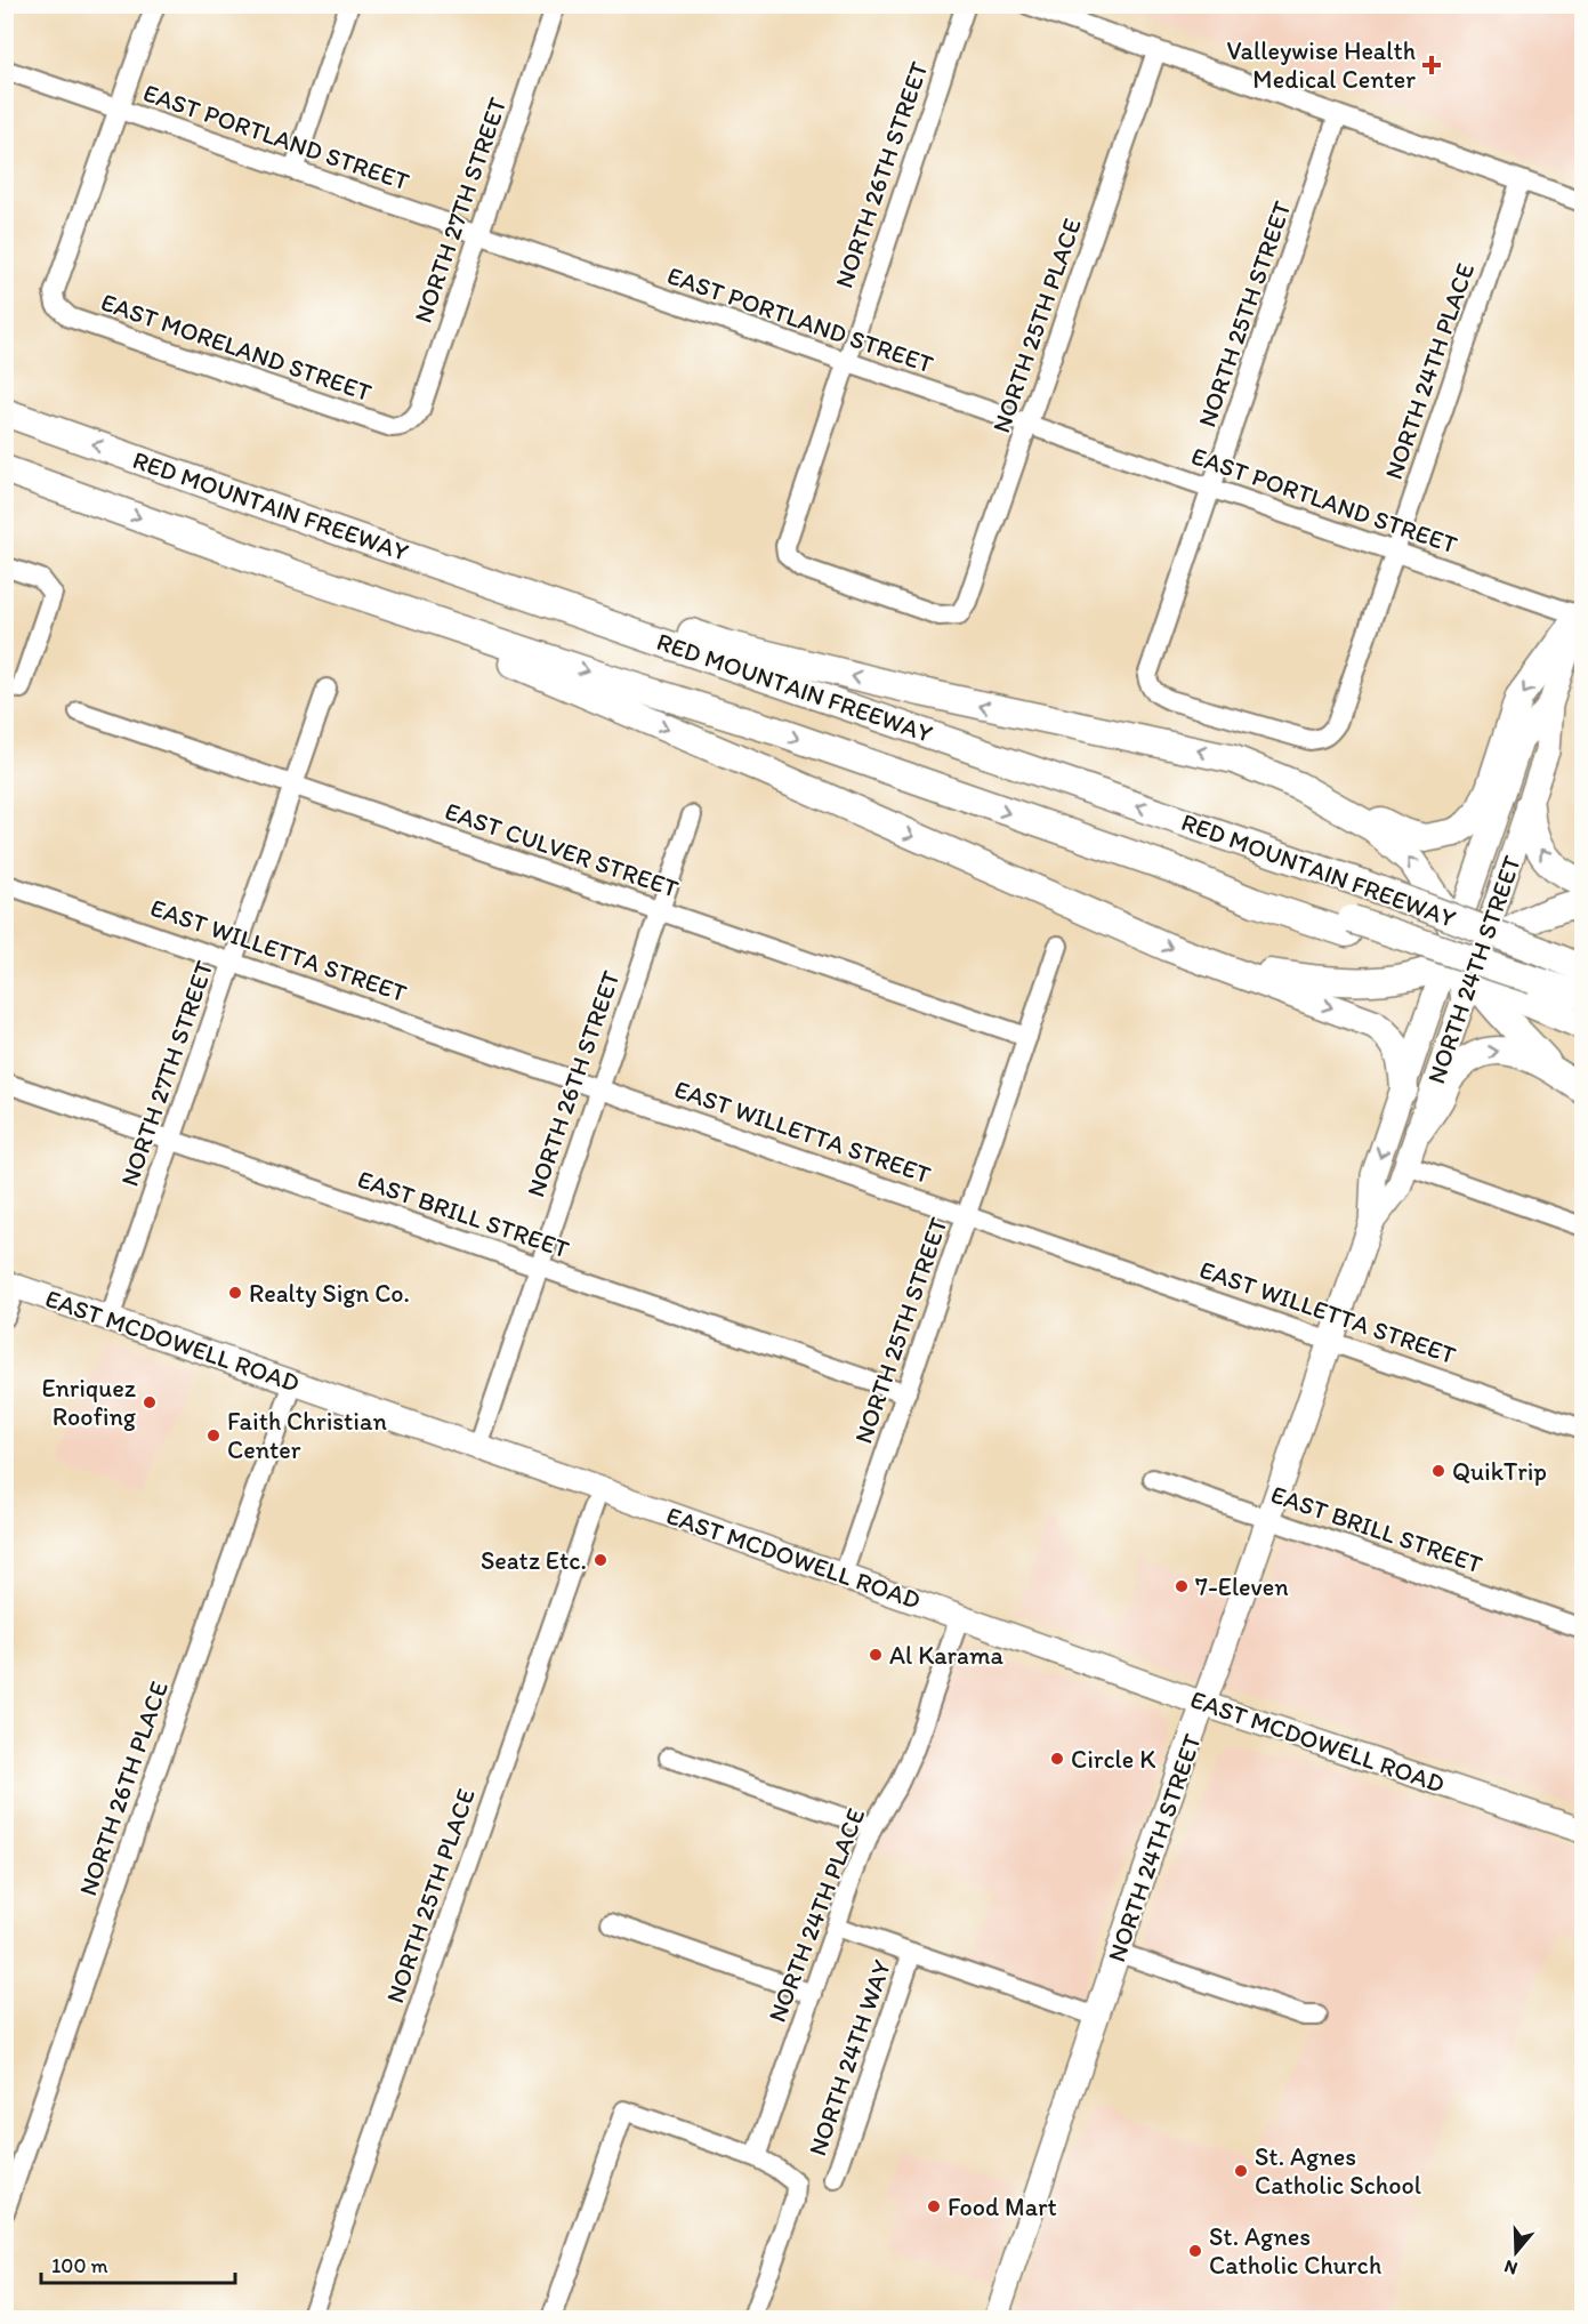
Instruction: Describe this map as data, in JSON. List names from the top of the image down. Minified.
{"streets":{"highway":["RED MOUNTAIN FREEWAY"],"main road":["NORTH 24TH STREET","EAST MCDOWELL ROAD"],"street":["EAST PORTLAND STREET","NORTH 26TH STREET","NORTH 27TH STREET","NORTH 25TH STREET","NORTH 25TH PLACE","EAST MORELAND STREET","NORTH 24TH PLACE","EAST CULVER STREET","EAST WILLETTA STREET","EAST BRILL STREET","NORTH 26TH PLACE","NORTH 24TH WAY"]},"crossings":[["EAST PORTLAND STREET","NORTH 26TH STREET"],["EAST PORTLAND STREET","NORTH 27TH STREET"],["EAST PORTLAND STREET","NORTH 25TH STREET"],["EAST PORTLAND STREET","NORTH 25TH PLACE"],["EAST PORTLAND STREET","EAST MORELAND STREET"],["EAST PORTLAND STREET","NORTH 24TH PLACE"],["EAST PORTLAND STREET","NORTH 24TH STREET"],["NORTH 26TH STREET","NORTH 25TH PLACE"],["NORTH 26TH STREET","EAST CULVER STREET"],["NORTH 26TH STREET","EAST WILLETTA STREET"],["NORTH 26TH STREET","EAST BRILL STREET"],["NORTH 26TH STREET","EAST MCDOWELL ROAD"],["NORTH 27TH STREET","EAST MORELAND STREET"],["NORTH 27TH STREET","EAST CULVER STREET"],["NORTH 27TH STREET","EAST WILLETTA STREET"],["NORTH 27TH STREET","EAST BRILL STREET"],["NORTH 27TH STREET","EAST MCDOWELL ROAD"],["NORTH 25TH STREET","NORTH 24TH PLACE"],["NORTH 25TH STREET","EAST CULVER STREET"],["NORTH 25TH STREET","EAST WILLETTA STREET"],["NORTH 25TH STREET","EAST BRILL STREET"],["NORTH 25TH STREET","EAST MCDOWELL ROAD"],["NORTH 25TH PLACE","EAST MCDOWELL ROAD"],["NORTH 24TH PLACE","EAST MCDOWELL ROAD"],["RED MOUNTAIN FREEWAY","NORTH 24TH STREET"],["EAST WILLETTA STREET","NORTH 24TH STREET"],["NORTH 24TH STREET","EAST BRILL STREET"],["NORTH 24TH STREET","EAST MCDOWELL ROAD"],["EAST MCDOWELL ROAD","NORTH 26TH PLACE"]],"places":{"health":["Valleywise Health Medical Center"],"other":["Realty Sign Co.","Enriquez Roofing","Faith Christian Center","QuikTrip","Seatz Etc.","7-Eleven","Al Karama","Circle K","St. Agnes Catholic School","Food Mart","St. Agnes Catholic Church"]},"scale_bar":"100 m","north":"bottom"}
